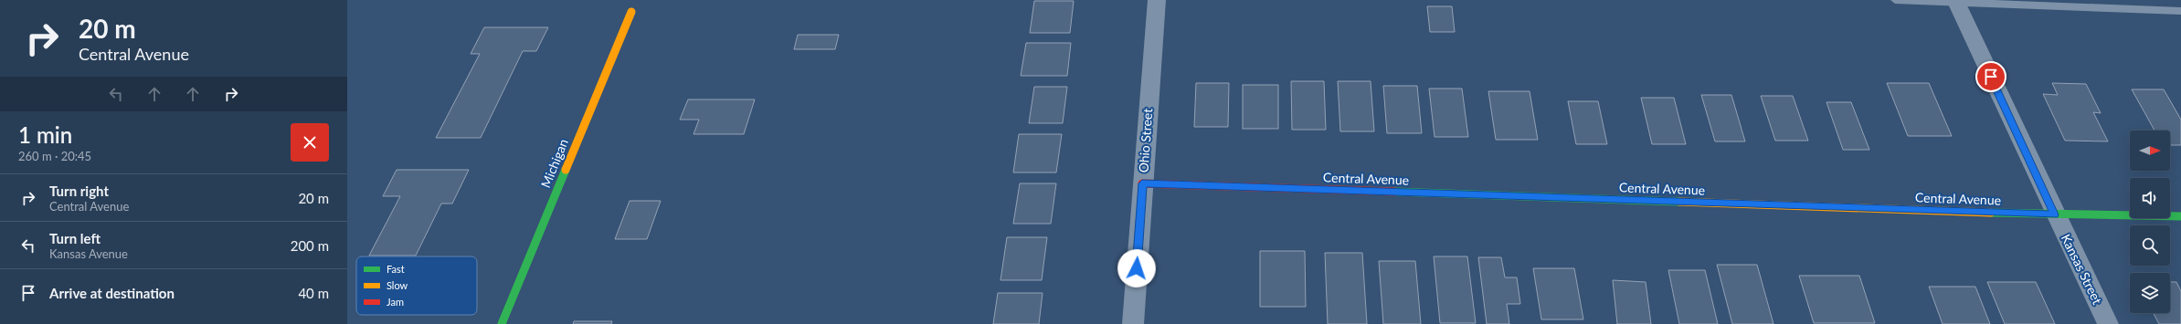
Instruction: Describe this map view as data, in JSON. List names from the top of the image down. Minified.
{"streets":{"street":["Ohio Street","Michigan","Central Avenue","Kansas Street"]},"crossings":[["Ohio Street","Central Avenue"],["Central Avenue","Kansas Street"]],"legend":["Fast","Slow","Jam"],"north":"right","page":{"turn":["20 m","Central Avenue"],"heading":["1 min","260 m · 20:45"],"list":[{"name":"Turn right","note":"Central Avenue","value":"20 m"},{"name":"Turn left","note":"Kansas Avenue","value":"200 m"},{"name":"Arrive at destination","value":"40 m"}]}}
